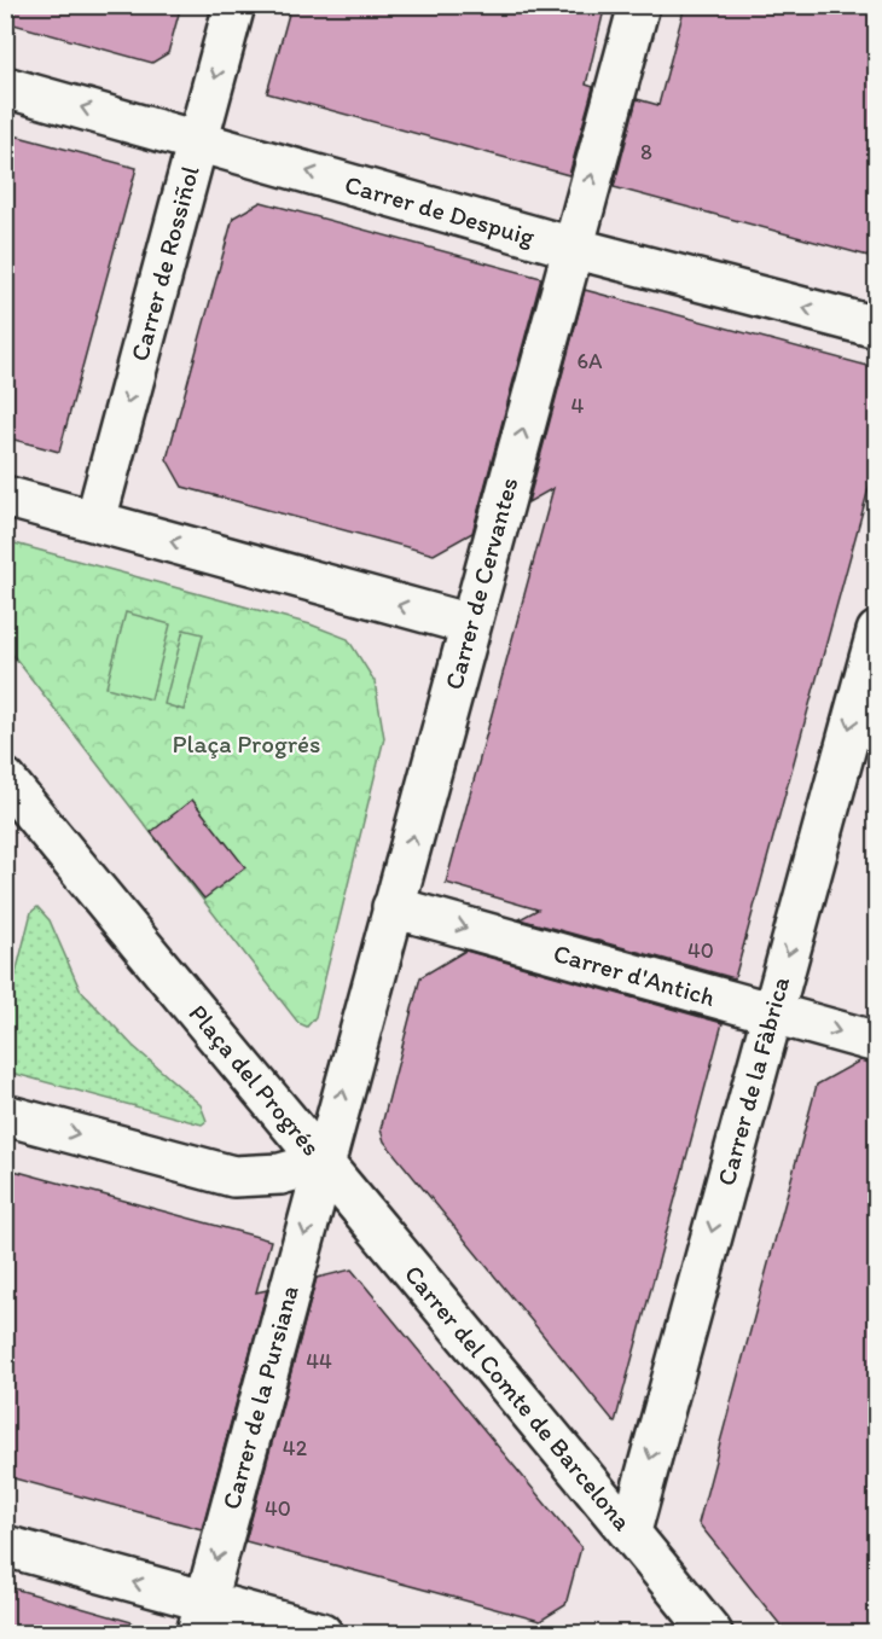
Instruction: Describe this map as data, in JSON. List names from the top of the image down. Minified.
{"streets":{"street":["Carrer de Despuig","Carrer de Rossiñol","Carrer de Cervantes","Carrer d'Antich","Plaça del Progrés","Carrer de la Fàbrica","Carrer de la Pursiana","Carrer del Comte de Barcelona"]},"crossings":[["Carrer de Despuig","Carrer de Rossiñol"],["Carrer de Despuig","Carrer de Cervantes"],["Carrer de Cervantes","Carrer d'Antich"],["Carrer de Cervantes","Plaça del Progrés"],["Carrer de Cervantes","Carrer de la Pursiana"],["Carrer de Cervantes","Carrer del Comte de Barcelona"],["Carrer d'Antich","Carrer de la Fàbrica"],["Plaça del Progrés","Carrer de la Pursiana"],["Plaça del Progrés","Carrer del Comte de Barcelona"],["Carrer de la Fàbrica","Carrer del Comte de Barcelona"],["Carrer de la Pursiana","Carrer del Comte de Barcelona"]],"one_way":["Carrer de Despuig","Carrer de Rossiñol","Carrer de Cervantes","Carrer d'Antich","Plaça del Progrés","Carrer de la Fàbrica","Carrer de la Pursiana"],"parks":["Plaça Progrés"],"house_numbers":["8","6A","4","40","44","42","40"]}
